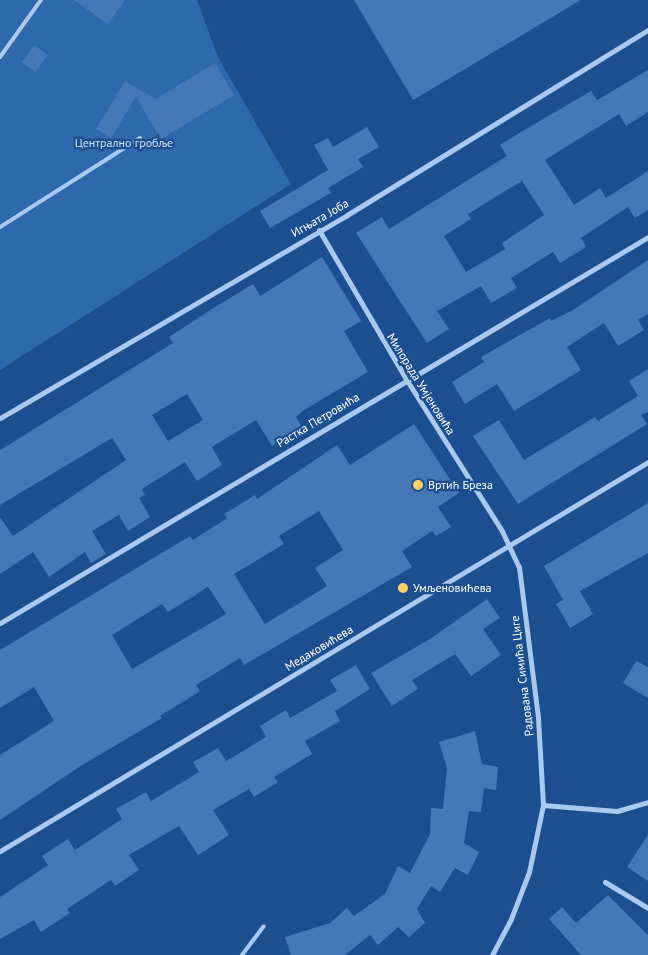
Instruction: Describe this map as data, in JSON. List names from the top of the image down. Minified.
{"streets":{"street":["Игњата Јоба","Милорада Умјеновића","Растка Петровића","Медаковићева","Радована Симића Циге"]},"crossings":[["Игњата Јоба","Милорада Умјеновића"],["Милорада Умјеновића","Растка Петровића"],["Милорада Умјеновића","Медаковићева"],["Милорада Умјеновића","Радована Симића Циге"],["Медаковићева","Радована Симића Циге"]],"parks":["Централно гробље"],"places":["Вртић Бреза","Умљеновићева"]}
